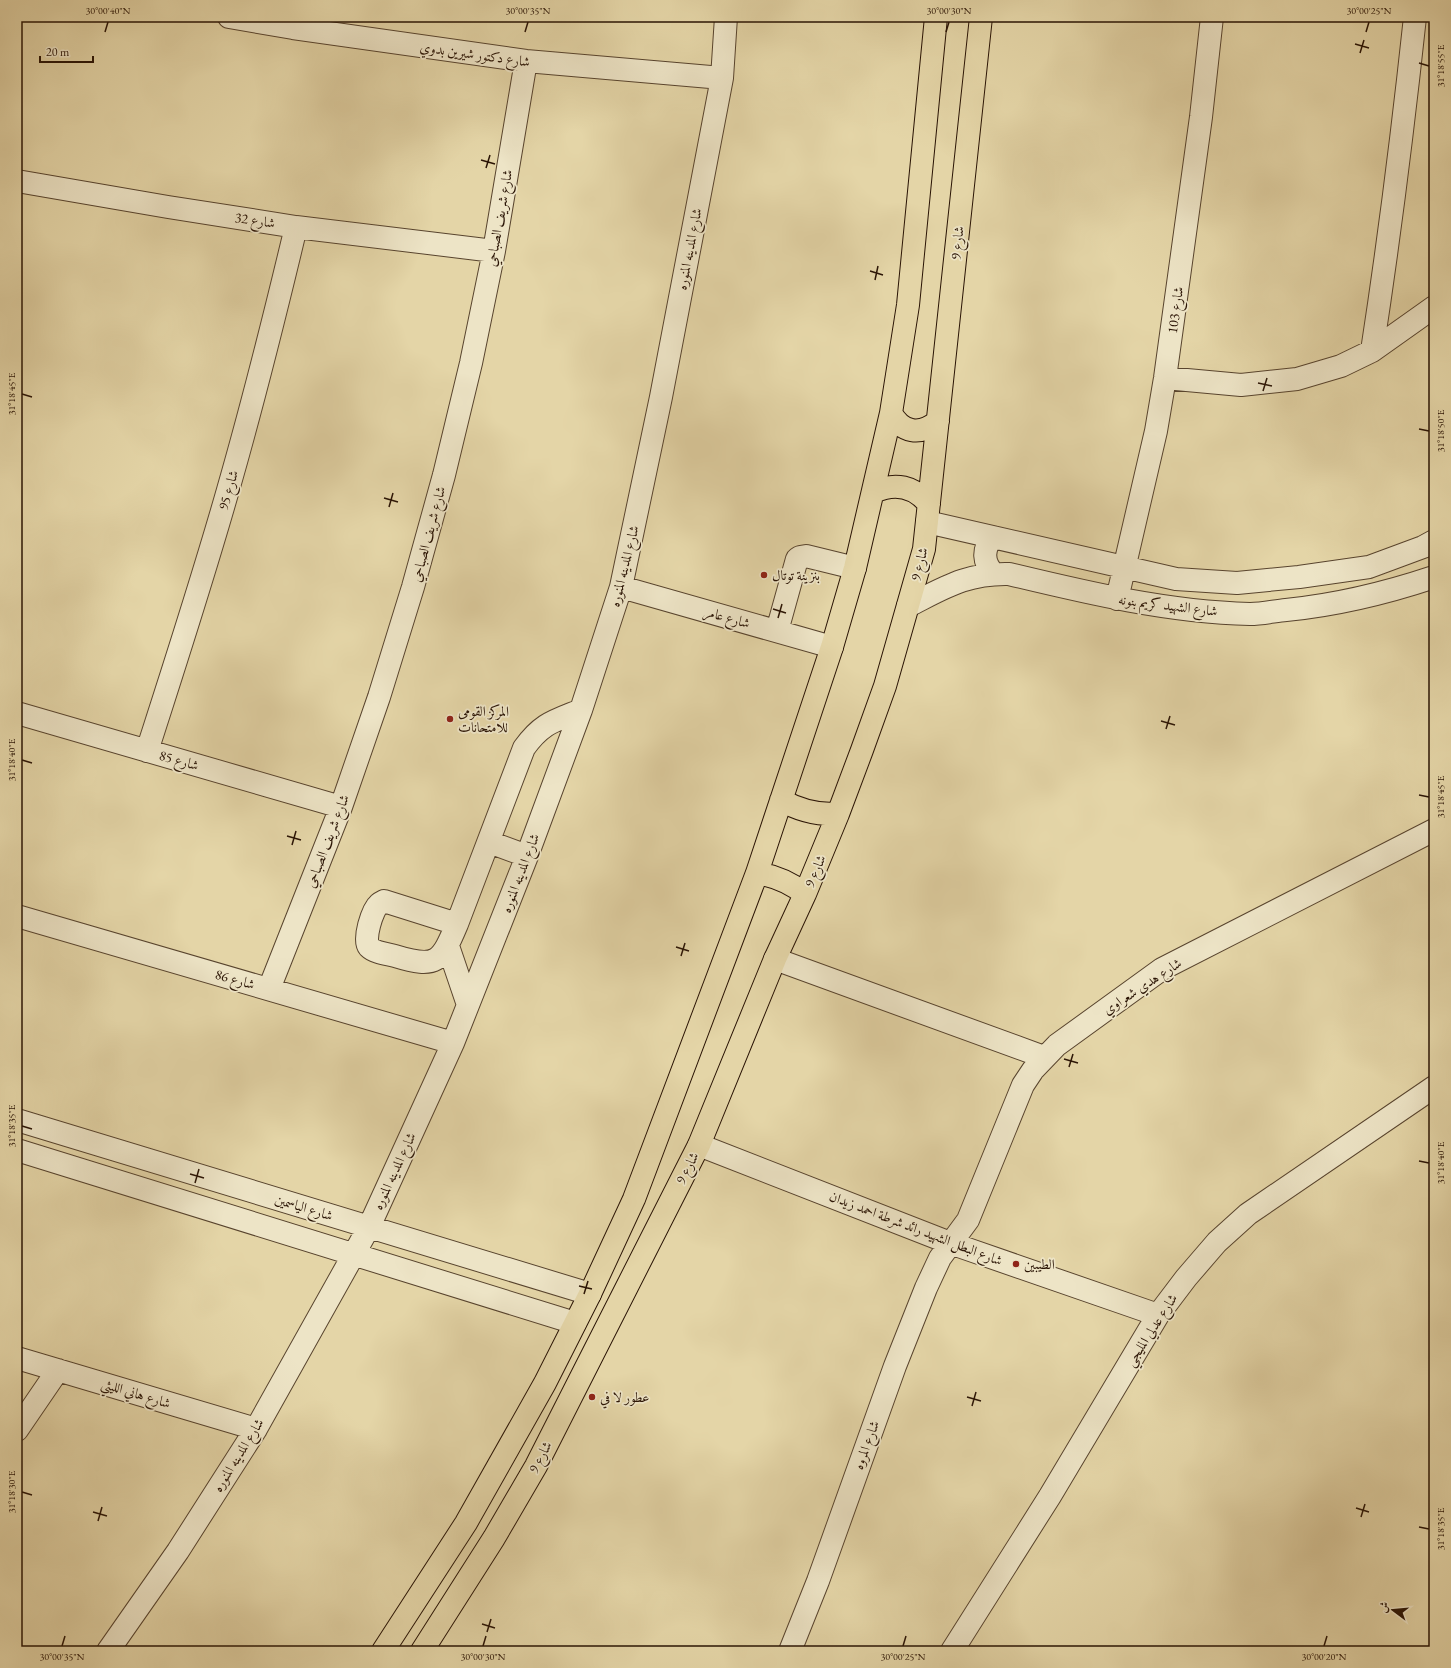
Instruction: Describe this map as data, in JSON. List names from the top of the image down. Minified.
{"streets":{"main road":["شارع 9"],"street":["شارع دكتور شيرين بدوي","شارع شريف الصباحي","شارع 32","شارع المدينه المنوره","شارع 103","شارع 95","شارع الشهيد كريم بنونه","شارع عامر","شارع 85","شارع 86","شارع هدي شعراوي","شارع الياسمين","شارع البطل الشهيد رائد شرطة احمد زيدان","شارع عدلي المليجي","شارع هاني الليثي","شارع المروه"]},"crossings":[["شارع دكتور شيرين بدوي","شارع شريف الصباحي"],["شارع دكتور شيرين بدوي","شارع المدينه المنوره"],["شارع شريف الصباحي","شارع 32"],["شارع شريف الصباحي","شارع 85"],["شارع شريف الصباحي","شارع 86"],["شارع 32","شارع 95"],["شارع 9","شارع الشهيد كريم بنونه"],["شارع 9","شارع البطل الشهيد رائد شرطة احمد زيدان"],["شارع المدينه المنوره","شارع عامر"],["شارع المدينه المنوره","شارع 86"],["شارع المدينه المنوره","شارع الياسمين"],["شارع المدينه المنوره","شارع هاني الليثي"],["شارع 103","شارع الشهيد كريم بنونه"],["شارع 95","شارع 85"],["شارع هدي شعراوي","شارع البطل الشهيد رائد شرطة احمد زيدان"],["شارع هدي شعراوي","شارع المروه"],["شارع البطل الشهيد رائد شرطة احمد زيدان","شارع عدلي المليجي"],["شارع البطل الشهيد رائد شرطة احمد زيدان","شارع المروه"]],"places":["بنزينة توتال","المركز القومى للامتحانات","الطيبين","عطور لا في"],"scale_bar":"20 m","north":"left","coordinates":["30°00'40\"N","30°00'35\"N","30°00'30\"N","30°00'25\"N","31°18'55\"E","31°18'45\"E","31°18'50\"E","31°18'40\"E","31°18'35\"E","31°18'30\"E","30°00'20\"N"]}
